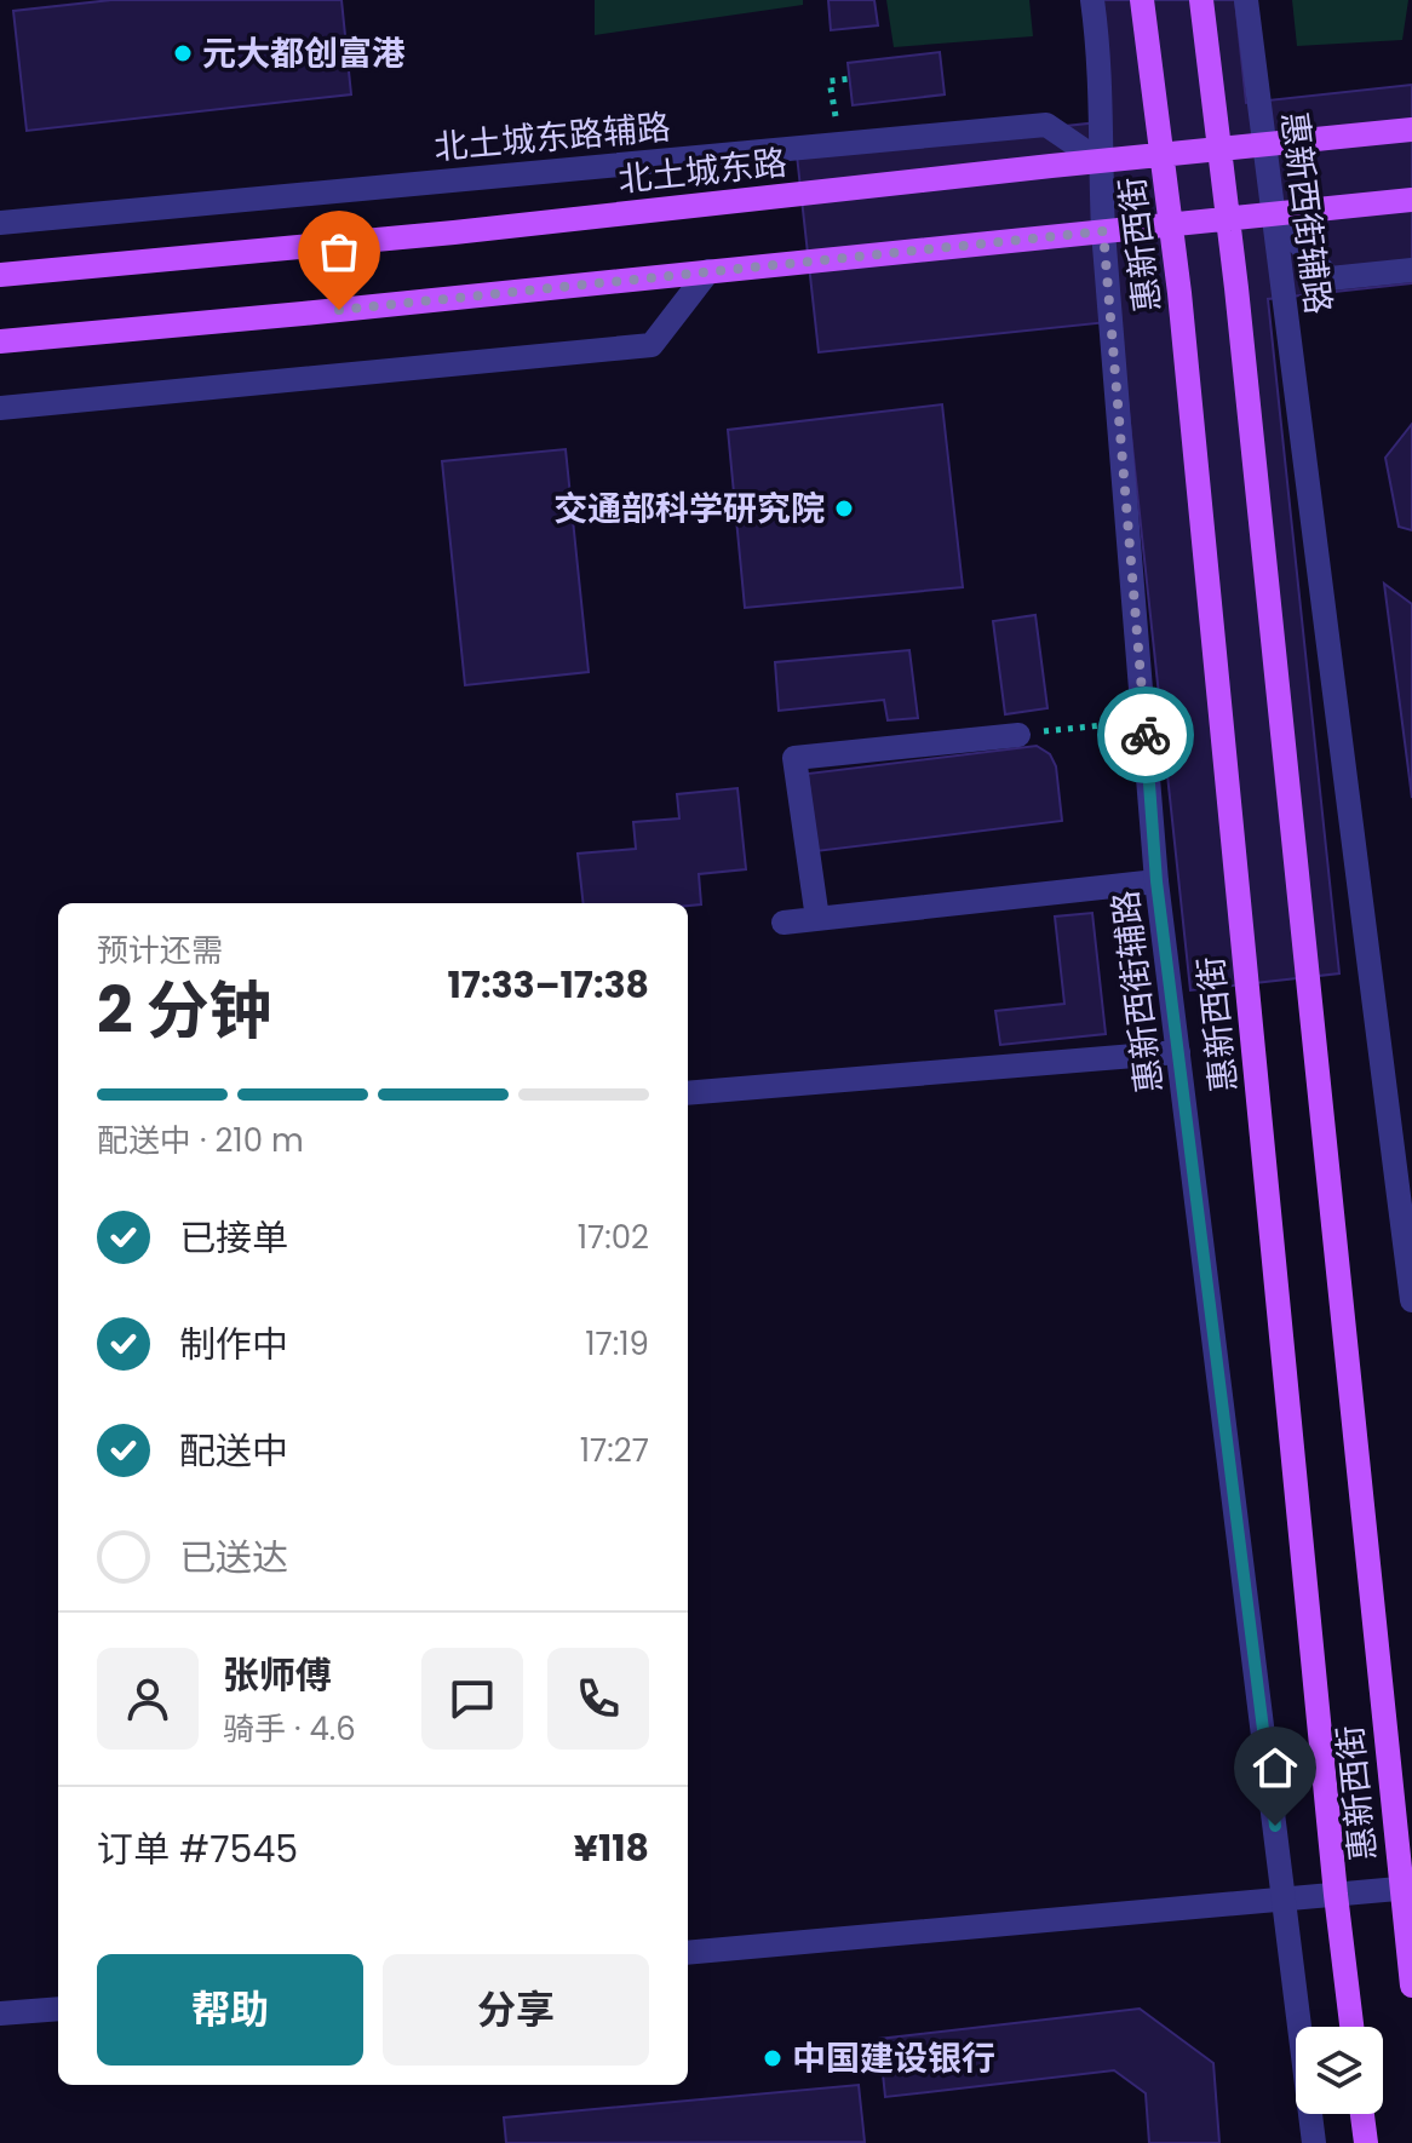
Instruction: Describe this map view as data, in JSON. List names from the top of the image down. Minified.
{"streets":{"main road":["北土城东路","惠新西街"],"street":["北土城东路辅路","惠新西街辅路"]},"crossings":[["北土城东路辅路","北土城东路"],["北土城东路辅路","惠新西街辅路"],["北土城东路","惠新西街辅路"],["北土城东路","惠新西街"]],"places":["元大都创富港","交通部科学研究院","中国建设银行"],"page":{"heading":["2 分钟","预计还需","17:33–17:38"],"panel":["张师傅","骑手 · 4.6","订单 #7545","¥118"],"bar":"配送中 · 210 m","list":[["已接单","17:02"],["制作中","17:19"],["配送中","17:27"],"已送达"],"buttons":["帮助","分享"]}}
